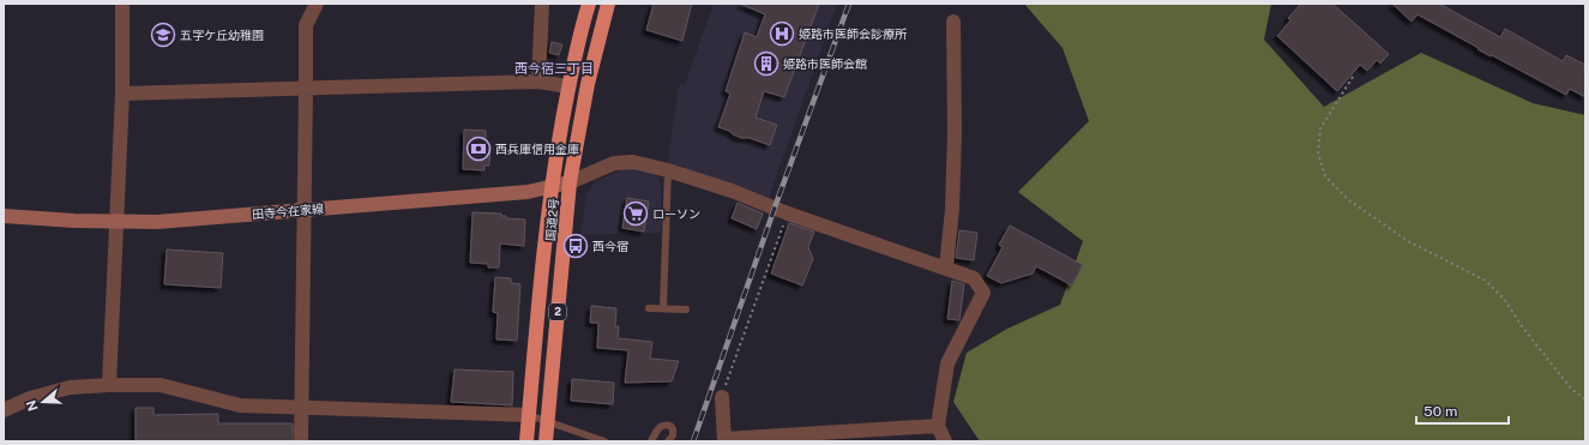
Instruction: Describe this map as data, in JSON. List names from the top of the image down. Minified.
{"streets":{"highway":["国道2号","2"],"main road":["田寺今在家線"]},"crossings":[["田寺今在家線","国道2号"]],"districts":["西今宿三丁目"],"places":{"hospital":["姫路市医師会診療所"],"school or university":["五字ケ丘幼稚園"],"building":["姫路市医師会館"],"bank":["西兵庫信用金庫"],"supermarket":["ローソン"],"bus stop":["西今宿"]},"scale_bar":"50 m","north":"left"}
